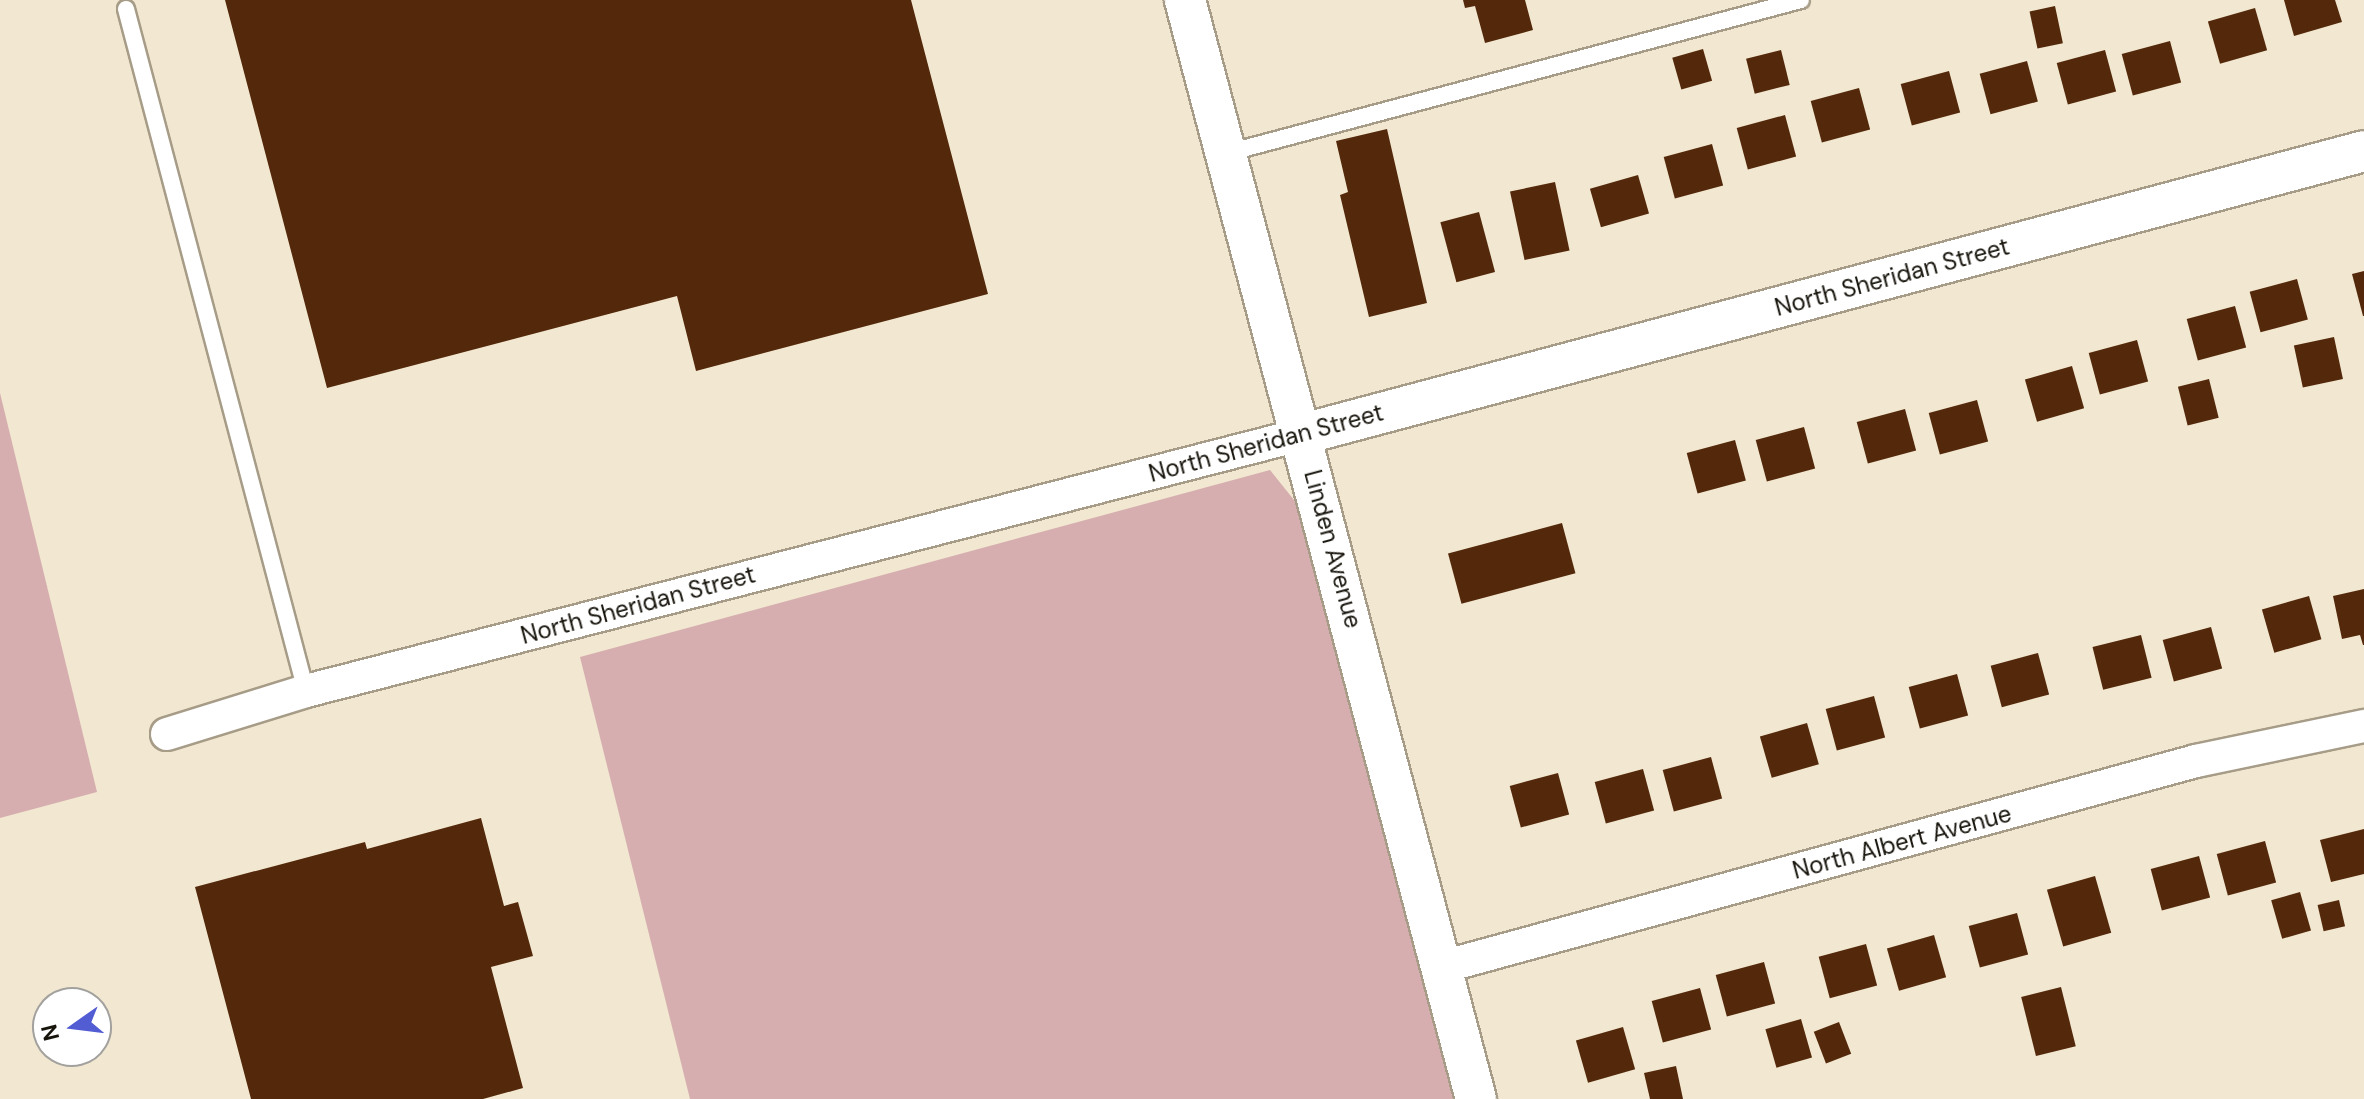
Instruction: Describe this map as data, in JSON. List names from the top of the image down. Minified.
{"streets":{"street":["North Sheridan Street","Linden Avenue","North Albert Avenue"]},"crossings":[["North Sheridan Street","Linden Avenue"],["Linden Avenue","North Albert Avenue"]],"north":"left"}
